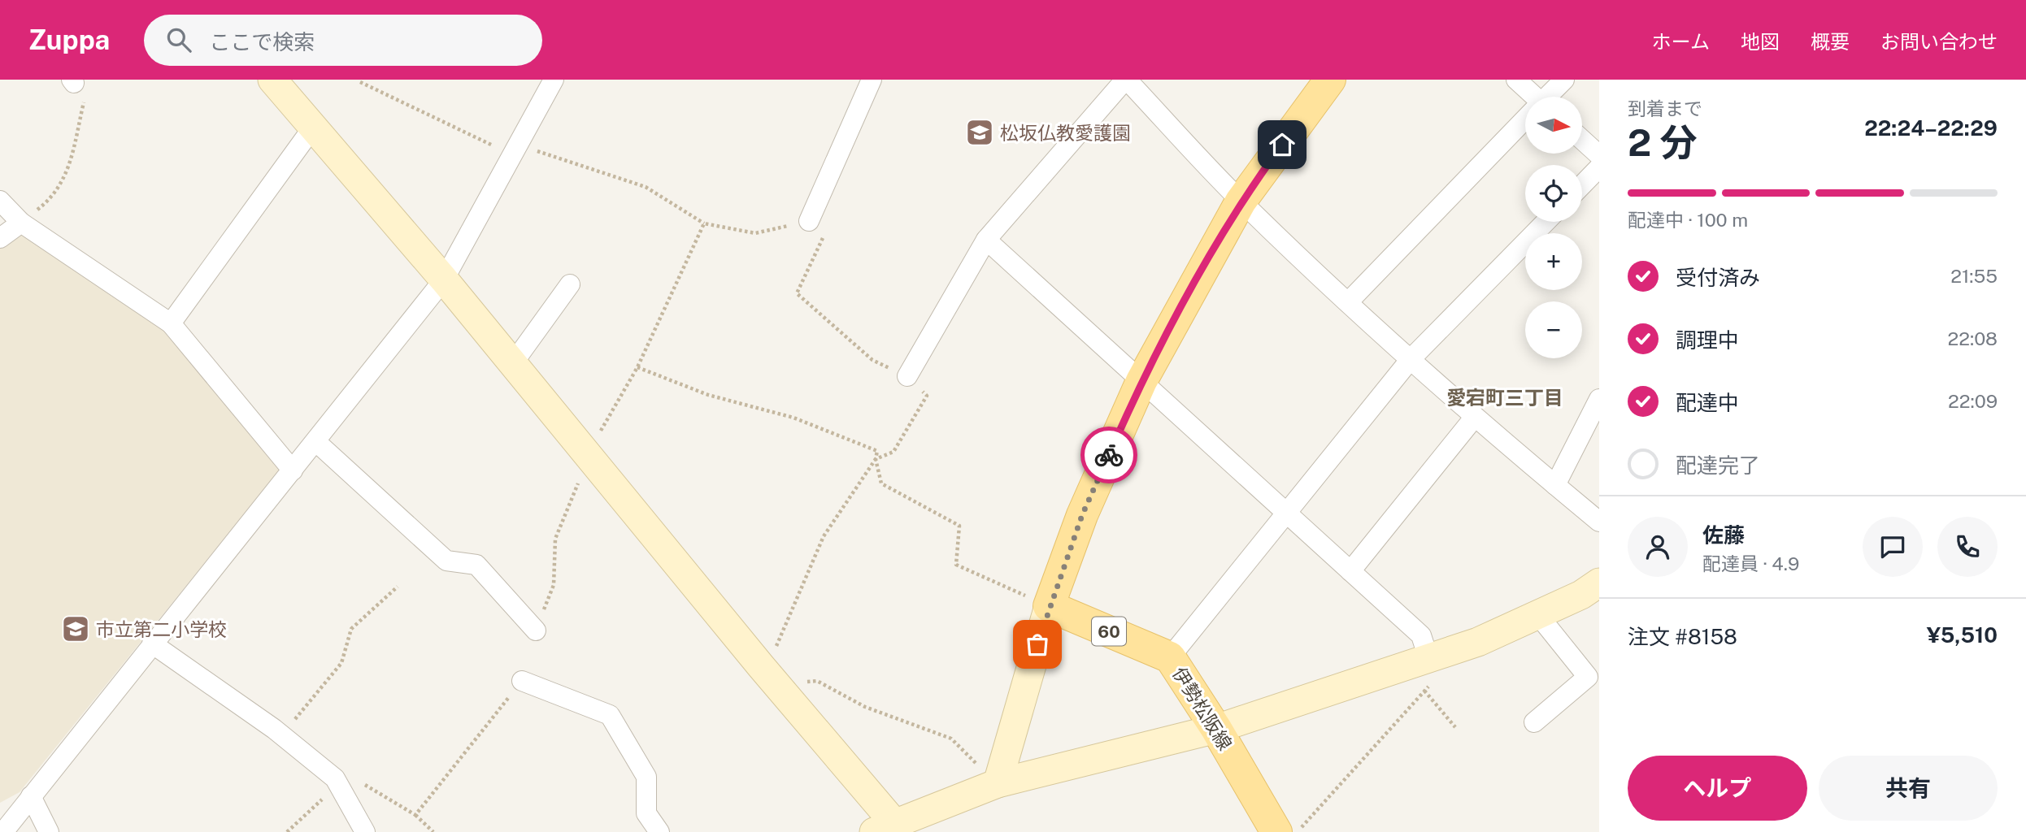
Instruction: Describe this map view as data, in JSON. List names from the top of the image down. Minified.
{"streets":{"main road":["60","伊勢松阪線"]},"districts":["愛宕町三丁目"],"places":{"school or university":["松坂仏教愛護園","市立第二小学校"]},"north":"right","page":{"header":"Zuppa","search":"ここで検索","nav":["ホーム","地図","概要","お問い合わせ"],"heading":["2 分","到着まで","22:24–22:29"],"panel":["佐藤","配達員 · 4.9","注文 #8158","¥5,510"],"map_buttons":["+","−"],"bar":"配達中 · 100 m","list":[["受付済み","21:55"],["調理中","22:08"],["配達中","22:09"],"配達完了"],"buttons":["ヘルプ","共有"]}}
